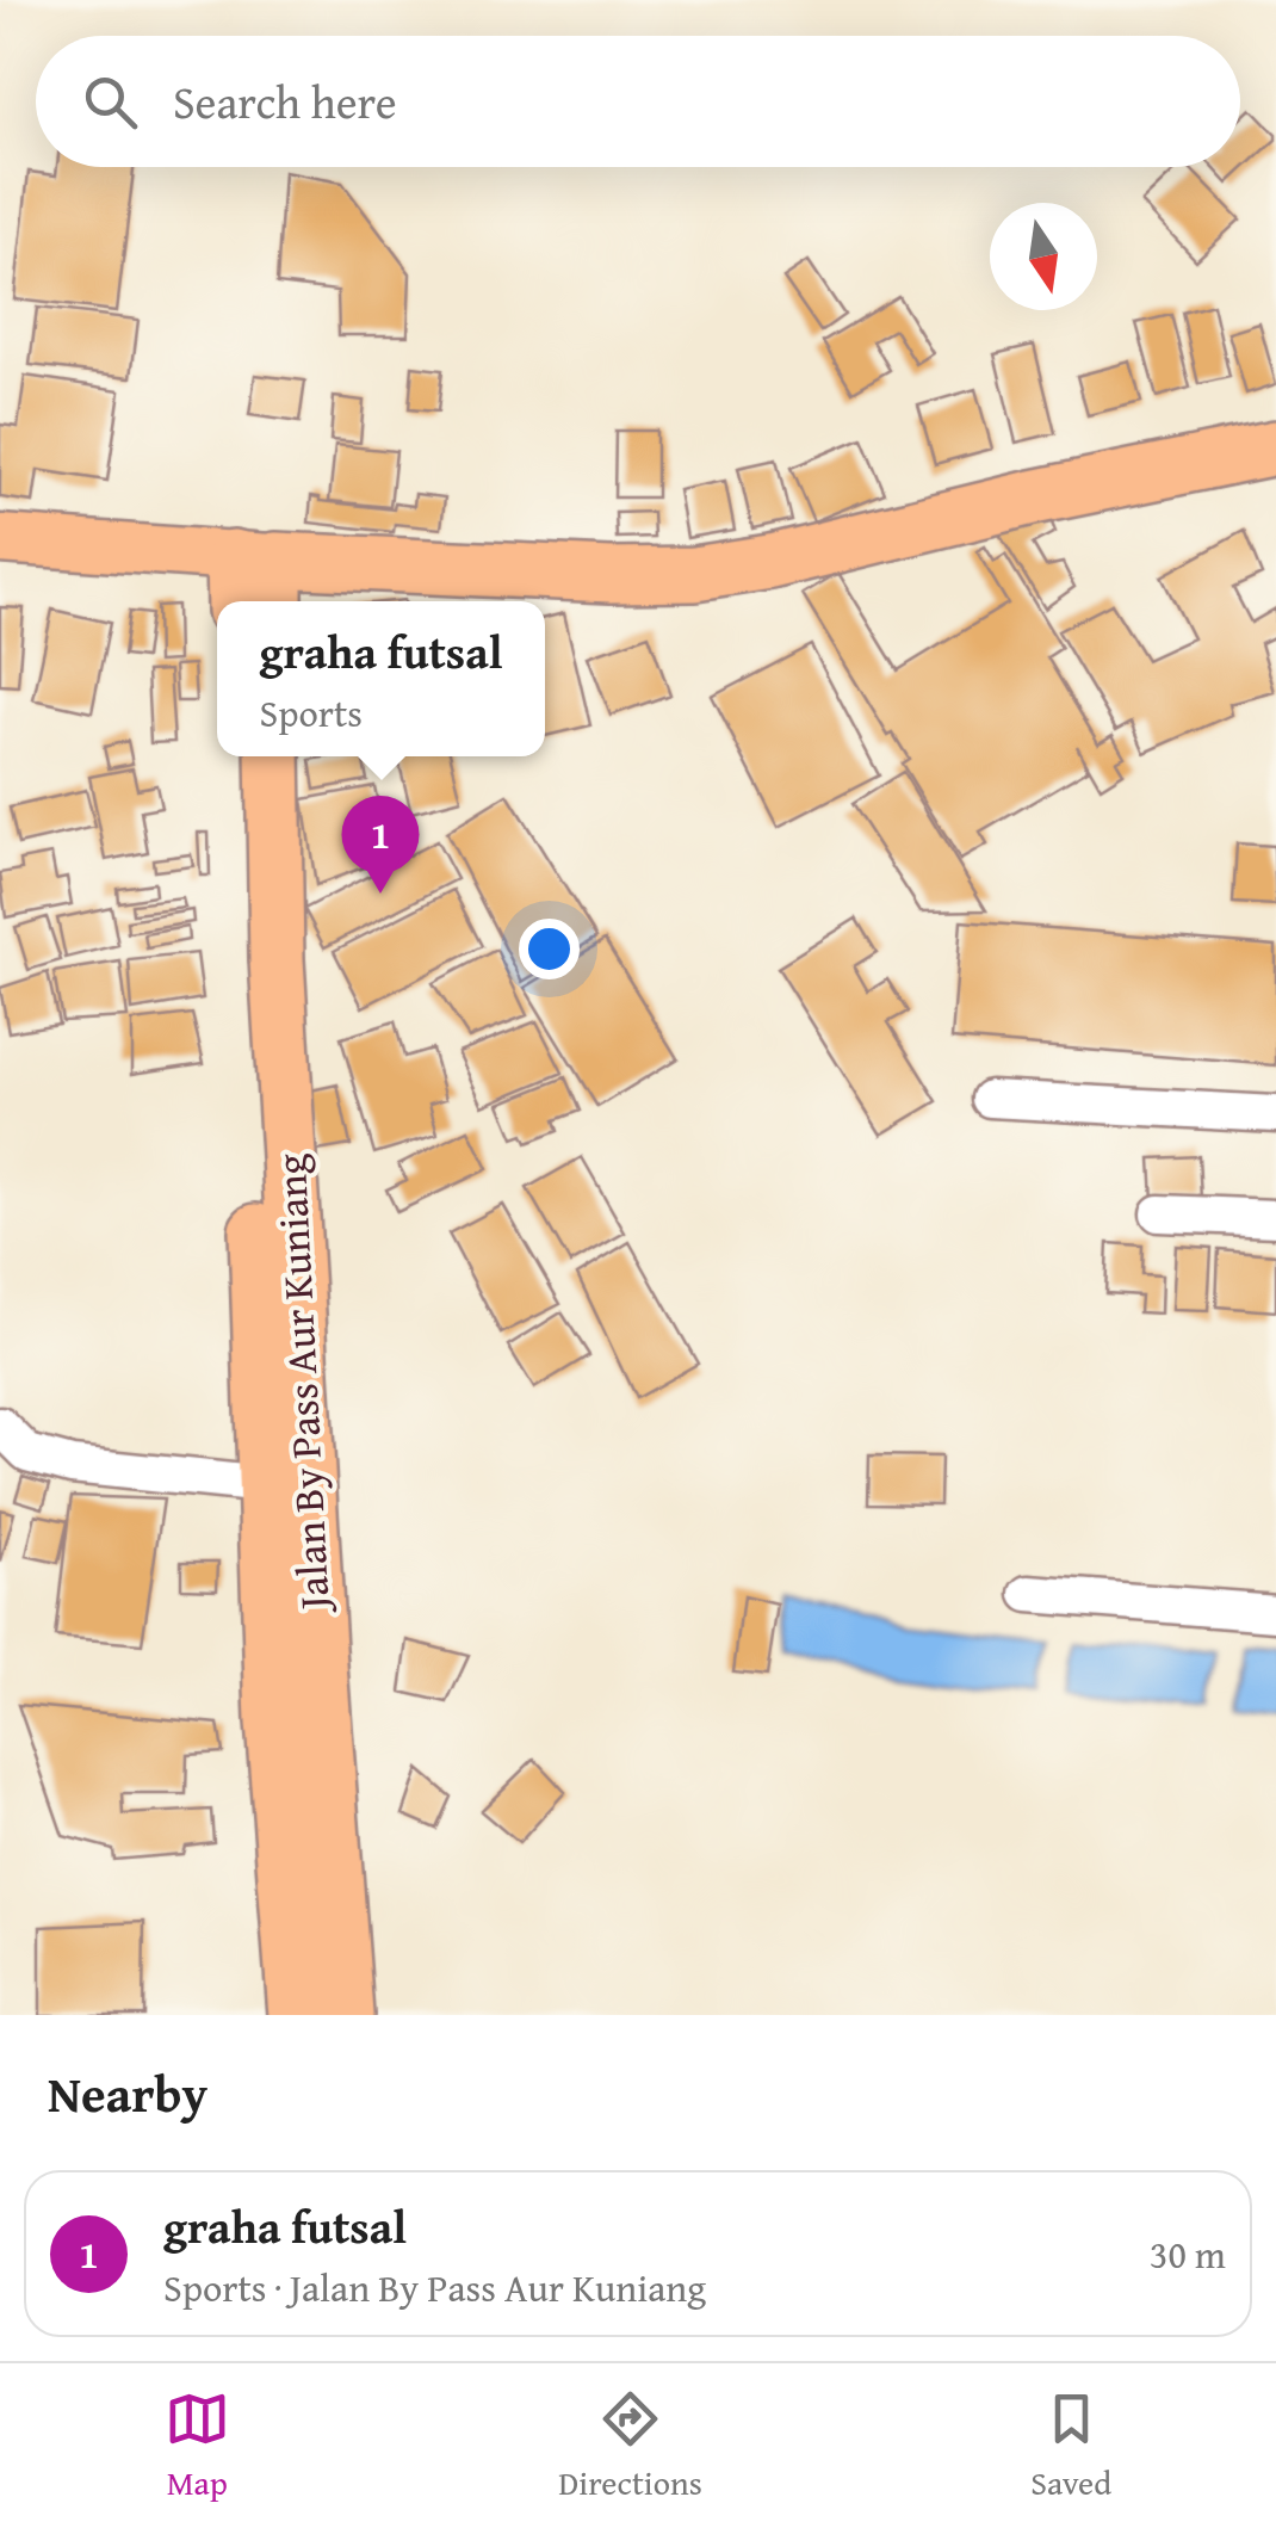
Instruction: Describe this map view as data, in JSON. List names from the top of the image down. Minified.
{"streets":{"highway":["Jalan By Pass Aur Kuniang"]},"north":"bottom","page":{"search":"Search here","popup":["graha futsal","Sports"],"pins":"1","heading":"Nearby","list":[{"mark":"1","name":"graha futsal","note":"Sports · Jalan By Pass Aur Kuniang","value":"30 m"}],"nav":["Map","Directions","Saved"]}}
